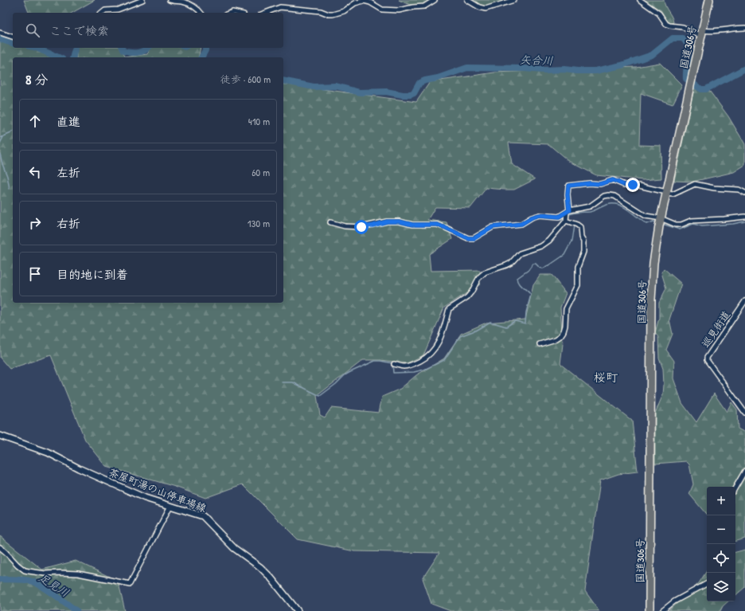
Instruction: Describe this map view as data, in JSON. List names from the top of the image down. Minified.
{"streets":{"highway":["国道306号"],"main road":["茶屋町湯の山停車場線"],"street":["巡見街道"]},"districts":["桜町"],"water":["矢合川","足見川"],"page":{"search":"ここで検索","heading":["8 分","徒歩 · 600 m"],"list":[["直進","410 m"],["左折","60 m"],["右折","130 m"],"目的地に到着"],"map_buttons":["+","−"]}}
